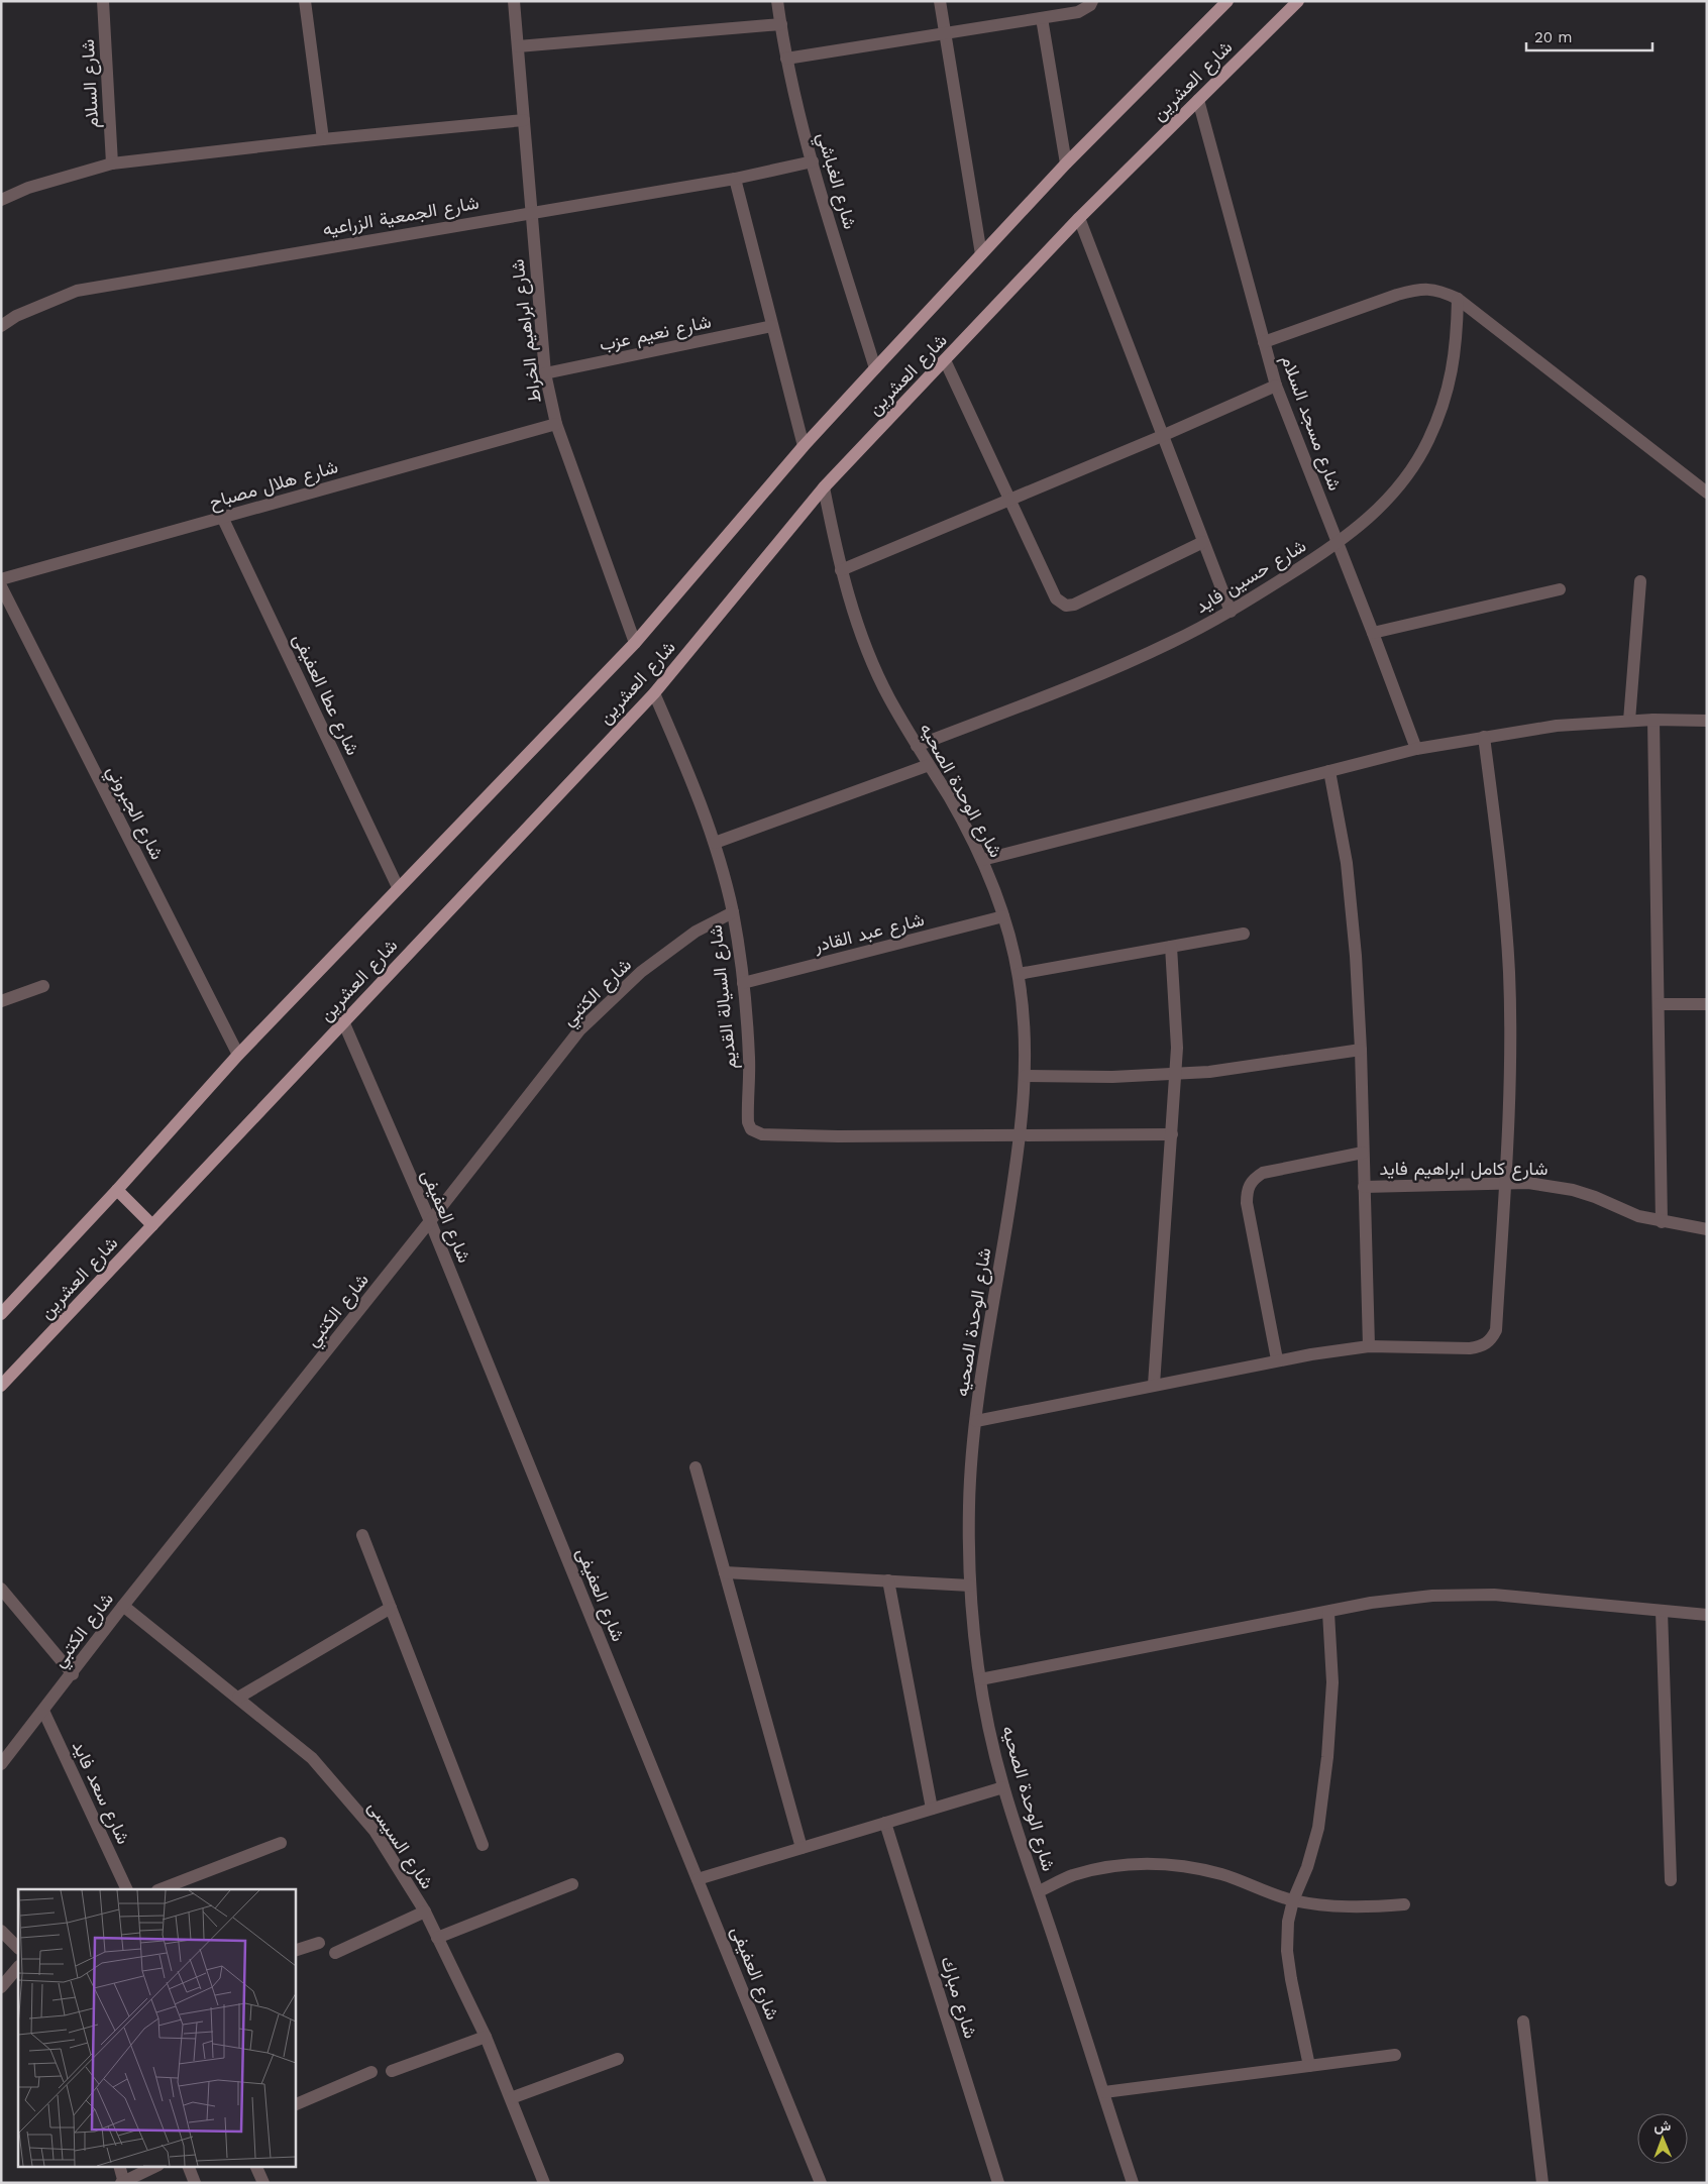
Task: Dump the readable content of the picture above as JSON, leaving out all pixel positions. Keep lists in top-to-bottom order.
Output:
{
  "streets": {
    "main road": ["شارع العشرين"],
    "street": [
      "شارع السلام",
      "شارع الغباشي",
      "شارع الجمعية الزراعيه",
      "شارع ابراهيم الخراط",
      "شارع نعيم عزب",
      "شارع مسجد السلام",
      "شارع هلال مصباح",
      "شارع حسين فايد",
      "شارع عطا العفيفى",
      "شارع الوحدة الصحيه",
      "شارع الجبروني",
      "شارع عبد القادر",
      "شارع الكتبي",
      "شارع السيالة القديم",
      "شارع كامل ابراهيم فايد",
      "شارع العفيفى",
      "شارع سعد فايد",
      "شارع السيسى",
      "شارع مبارك"
    ]
  },
  "crossings": [
    ["شارع العشرين", "شارع الغباشي"],
    ["شارع العشرين", "شارع ابراهيم الخراط"],
    ["شارع العشرين", "شارع مسجد السلام"],
    ["شارع العشرين", "شارع عطا العفيفى"],
    ["شارع العشرين", "شارع الوحدة الصحيه"],
    ["شارع العشرين", "شارع الجبروني"],
    ["شارع العشرين", "شارع السيالة القديم"],
    ["شارع العشرين", "شارع العفيفى"],
    ["شارع الغباشي", "شارع الجمعية الزراعيه"],
    ["شارع الجمعية الزراعيه", "شارع ابراهيم الخراط"],
    ["شارع ابراهيم الخراط", "شارع نعيم عزب"],
    ["شارع ابراهيم الخراط", "شارع هلال مصباح"],
    ["شارع مسجد السلام", "شارع حسين فايد"],
    ["شارع هلال مصباح", "شارع عطا العفيفى"],
    ["شارع حسين فايد", "شارع الوحدة الصحيه"],
    ["شارع الوحدة الصحيه", "شارع عبد القادر"],
    ["شارع الوحدة الصحيه", "شارع السيالة القديم"],
    ["شارع عبد القادر", "شارع السيالة القديم"],
    ["شارع الكتبي", "شارع السيالة القديم"],
    ["شارع الكتبي", "شارع العفيفى"],
    ["شارع الكتبي", "شارع سعد فايد"],
    ["شارع الكتبي", "شارع السيسى"]
  ],
  "scale_bar": "20 m",
  "north": "top"
}
